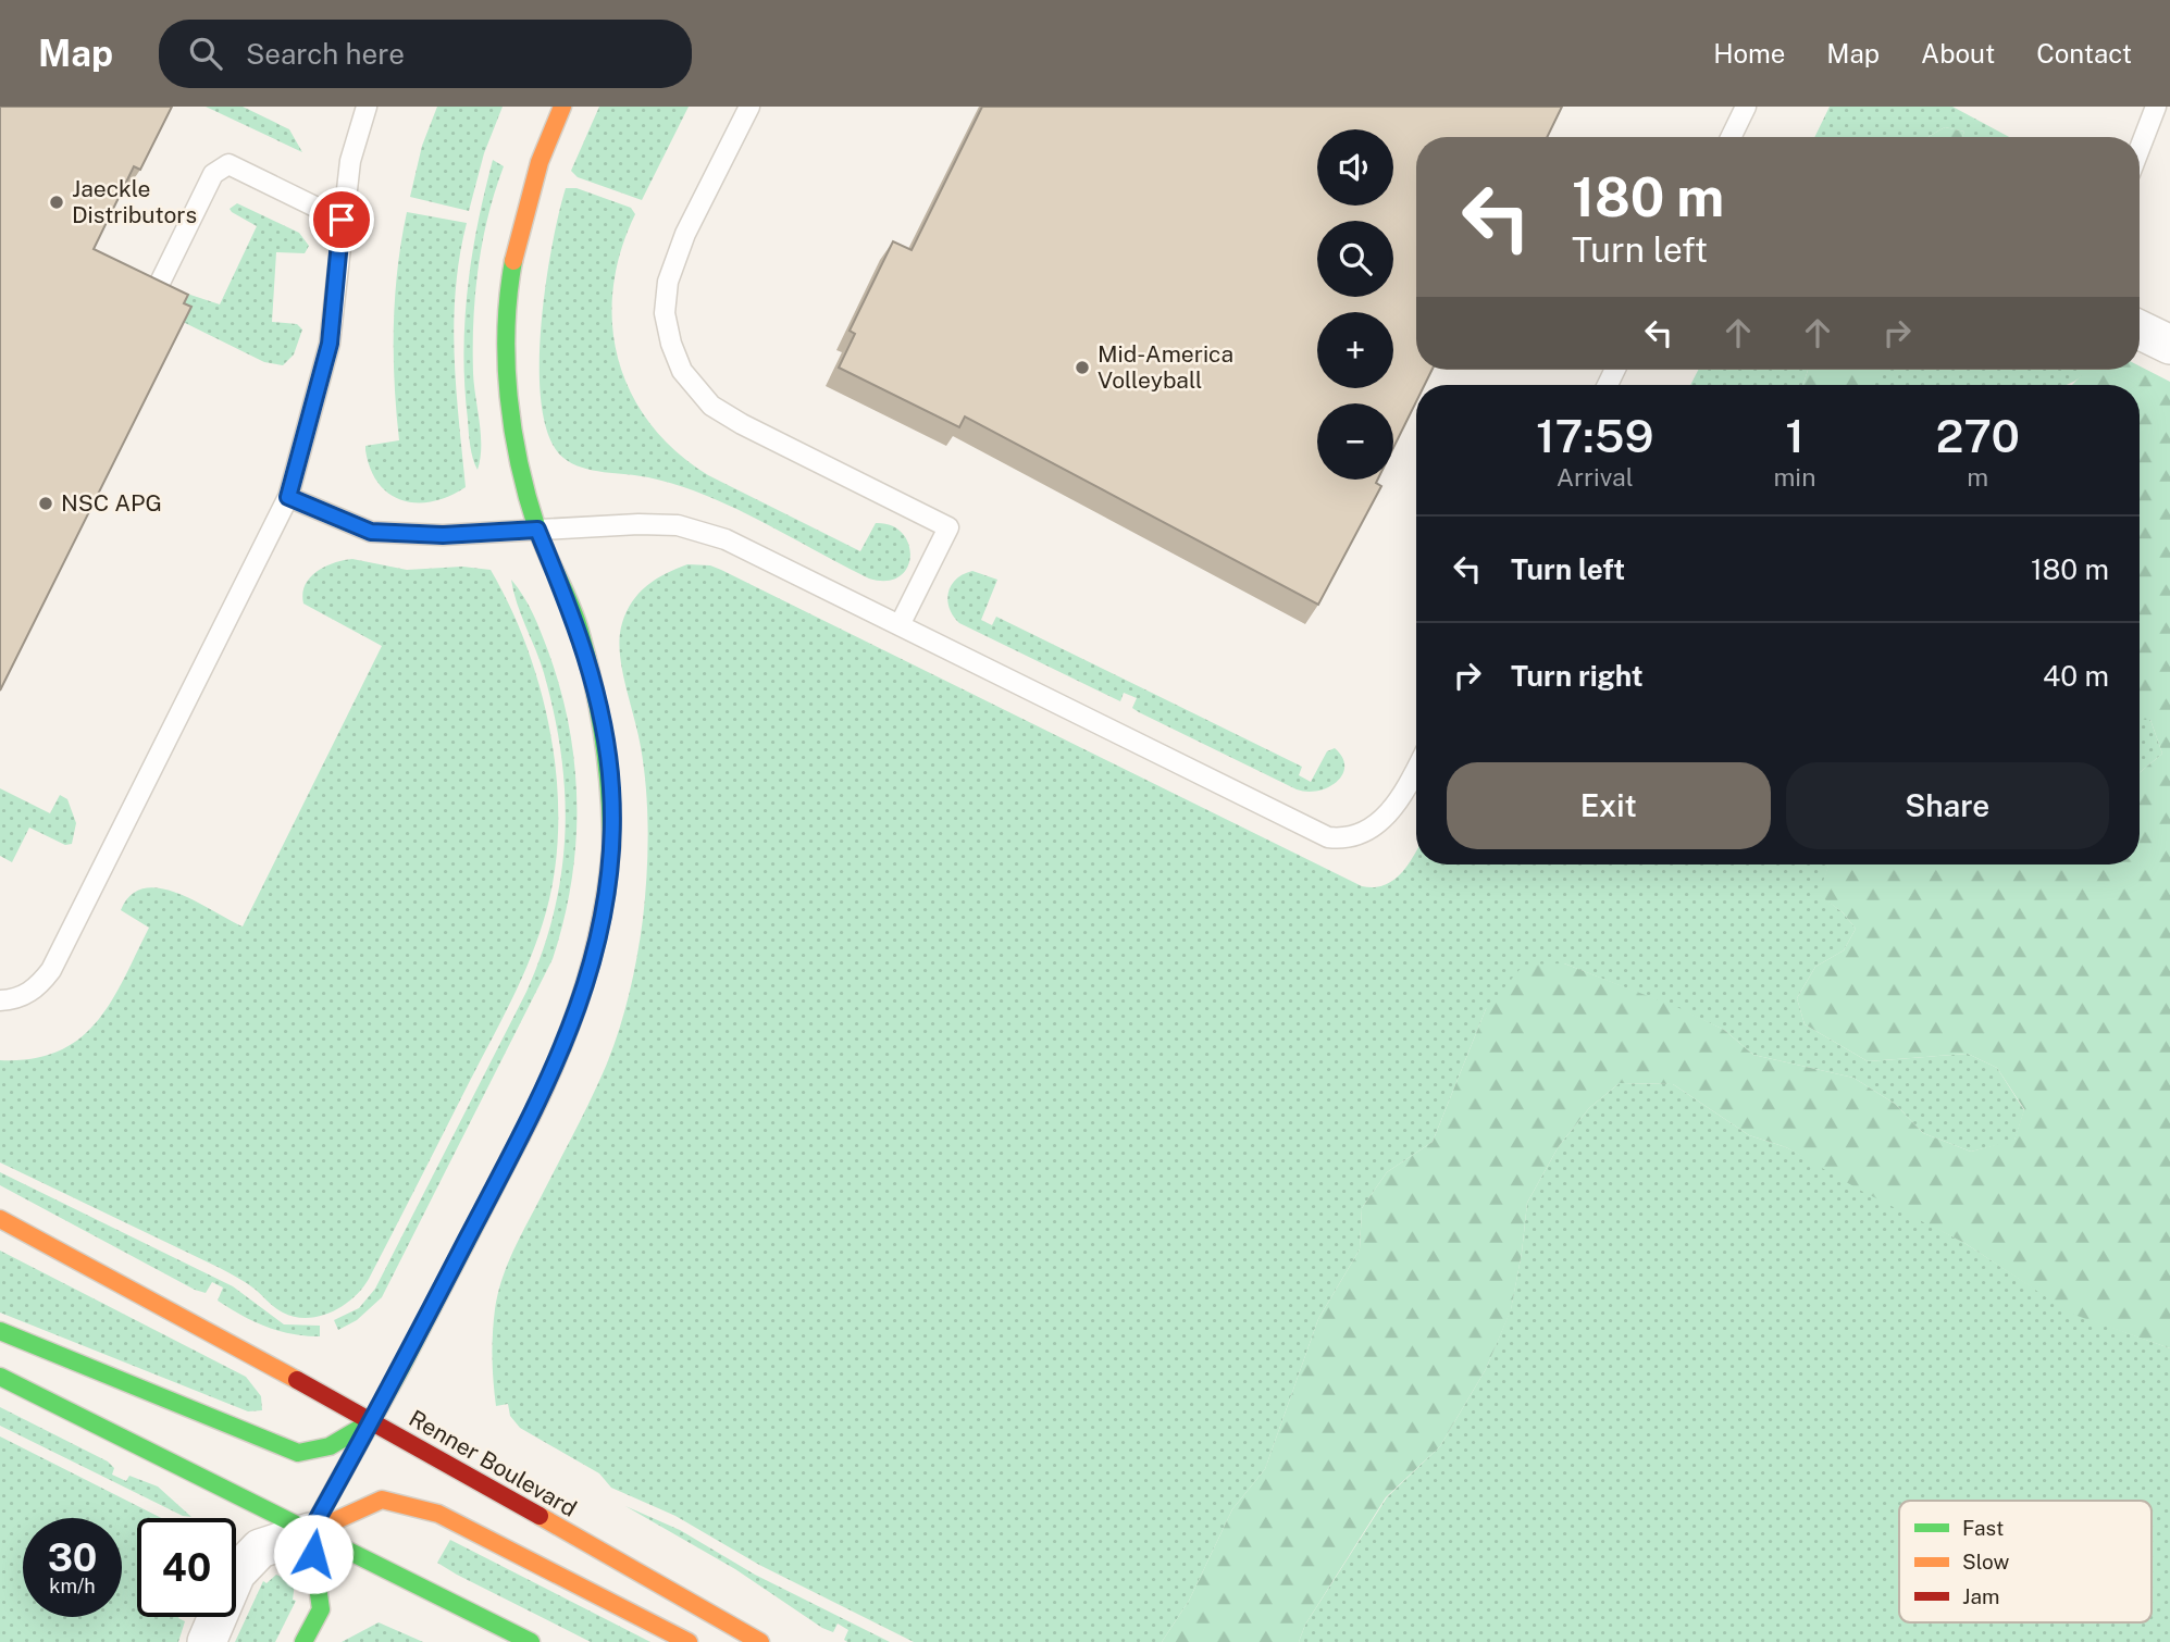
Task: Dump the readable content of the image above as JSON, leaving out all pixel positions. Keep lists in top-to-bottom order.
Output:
{
  "streets": {
    "main road": ["Renner Boulevard"]
  },
  "places": ["Jaeckle Distributors", "Mid-America Volleyball", "NSC APG"],
  "legend": ["Fast", "Slow", "Jam"],
  "page": {
    "header": "Map",
    "search": "Search here",
    "nav": [
      "Home",
      "Map",
      "About",
      "Contact"
    ],
    "map_buttons": ["+", "−"],
    "turn": ["180 m", "Turn left"],
    "eta": [
      "17:59",
      "Arrival",
      "1",
      "min",
      "270",
      "m"
    ],
    "list": [
      {
        "name": "Turn left",
        "value": "180 m"
      },
      {
        "name": "Turn right",
        "value": "40 m"
      }
    ],
    "buttons": ["Exit", "Share"],
    "speed": "30 km/h",
    "limit": "40"
  }
}
